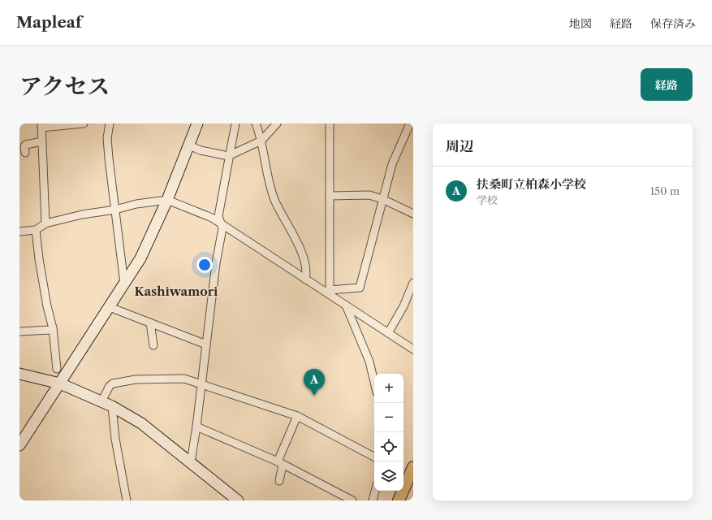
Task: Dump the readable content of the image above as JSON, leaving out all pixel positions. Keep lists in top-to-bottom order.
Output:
{
  "districts": ["Kashiwamori"],
  "page": {
    "header": "Mapleaf",
    "nav": ["地図", "経路", "保存済み"],
    "title": "アクセス",
    "buttons": "経路",
    "heading": "周辺",
    "list": [
      {
        "mark": "A",
        "name": "扶桑町立柏森小学校",
        "note": "学校",
        "value": "150 m"
      }
    ],
    "pins": "A",
    "map_buttons": ["+", "−"]
  }
}
